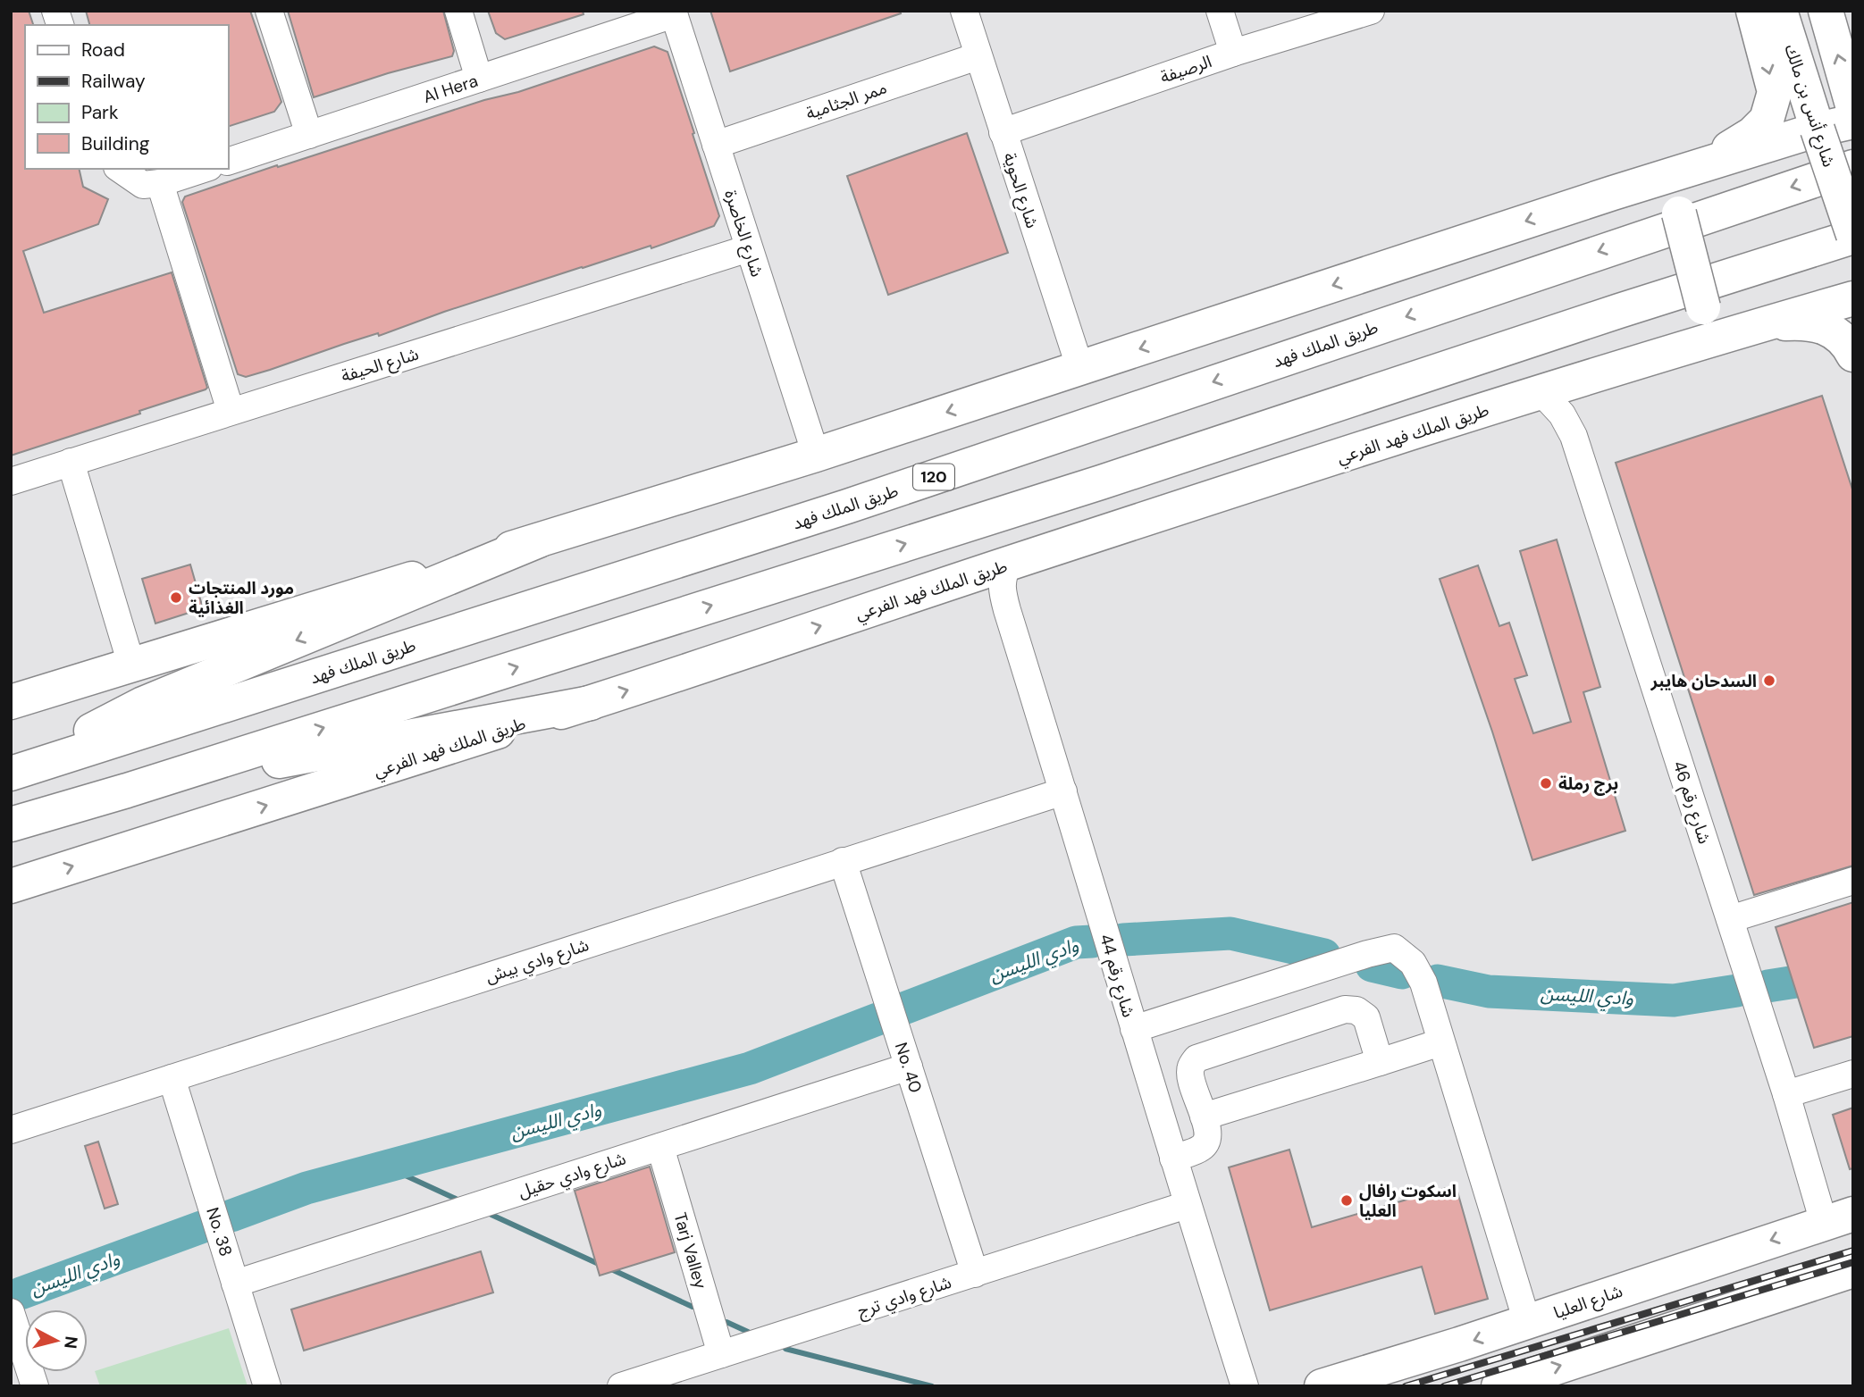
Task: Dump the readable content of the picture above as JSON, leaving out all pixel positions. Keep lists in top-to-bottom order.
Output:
{
  "streets": {
    "main road": [
      "شارع أنس بن مالك",
      "طريق الملك فهد",
      "طريق الملك فهد الفرعي",
      "120",
      "شارع العليا"
    ],
    "street": [
      "الرصيفة",
      "Al Hera",
      "ممر الجثامية",
      "شارع الحوية",
      "شارع الخاصرة",
      "شارع الحيفة",
      "شارع رقم 46",
      "شارع وادي بيش",
      "شارع رقم 44",
      "No. 40",
      "شارع وادي حقيل",
      "No. 38",
      "Tarj Valley",
      "شارع وادي ترج"
    ]
  },
  "crossings": [
    ["الرصيفة", "شارع الحوية"],
    ["Al Hera", "شارع الخاصرة"],
    ["ممر الجثامية", "شارع الحوية"],
    ["ممر الجثامية", "شارع الخاصرة"],
    ["شارع الخاصرة", "شارع الحيفة"],
    ["طريق الملك فهد الفرعي", "شارع رقم 46"],
    ["طريق الملك فهد الفرعي", "شارع رقم 44"],
    ["شارع رقم 46", "شارع العليا"],
    ["شارع وادي بيش", "شارع رقم 44"],
    ["شارع وادي بيش", "No. 40"],
    ["شارع وادي بيش", "No. 38"],
    ["شارع رقم 44", "شارع وادي ترج"],
    ["No. 40", "شارع وادي حقيل"],
    ["No. 40", "شارع وادي ترج"],
    ["شارع وادي حقيل", "No. 38"],
    ["شارع وادي حقيل", "Tarj Valley"],
    ["Tarj Valley", "شارع وادي ترج"]
  ],
  "water": ["وادي الليسن"],
  "places": [
    "مورد المنتجات الغذائية",
    "السدحان هايبر",
    "برج رملة",
    "اسكوت رافال العليا"
  ],
  "legend": [
    "Road",
    "Railway",
    "Park",
    "Building"
  ],
  "north": "right"
}
